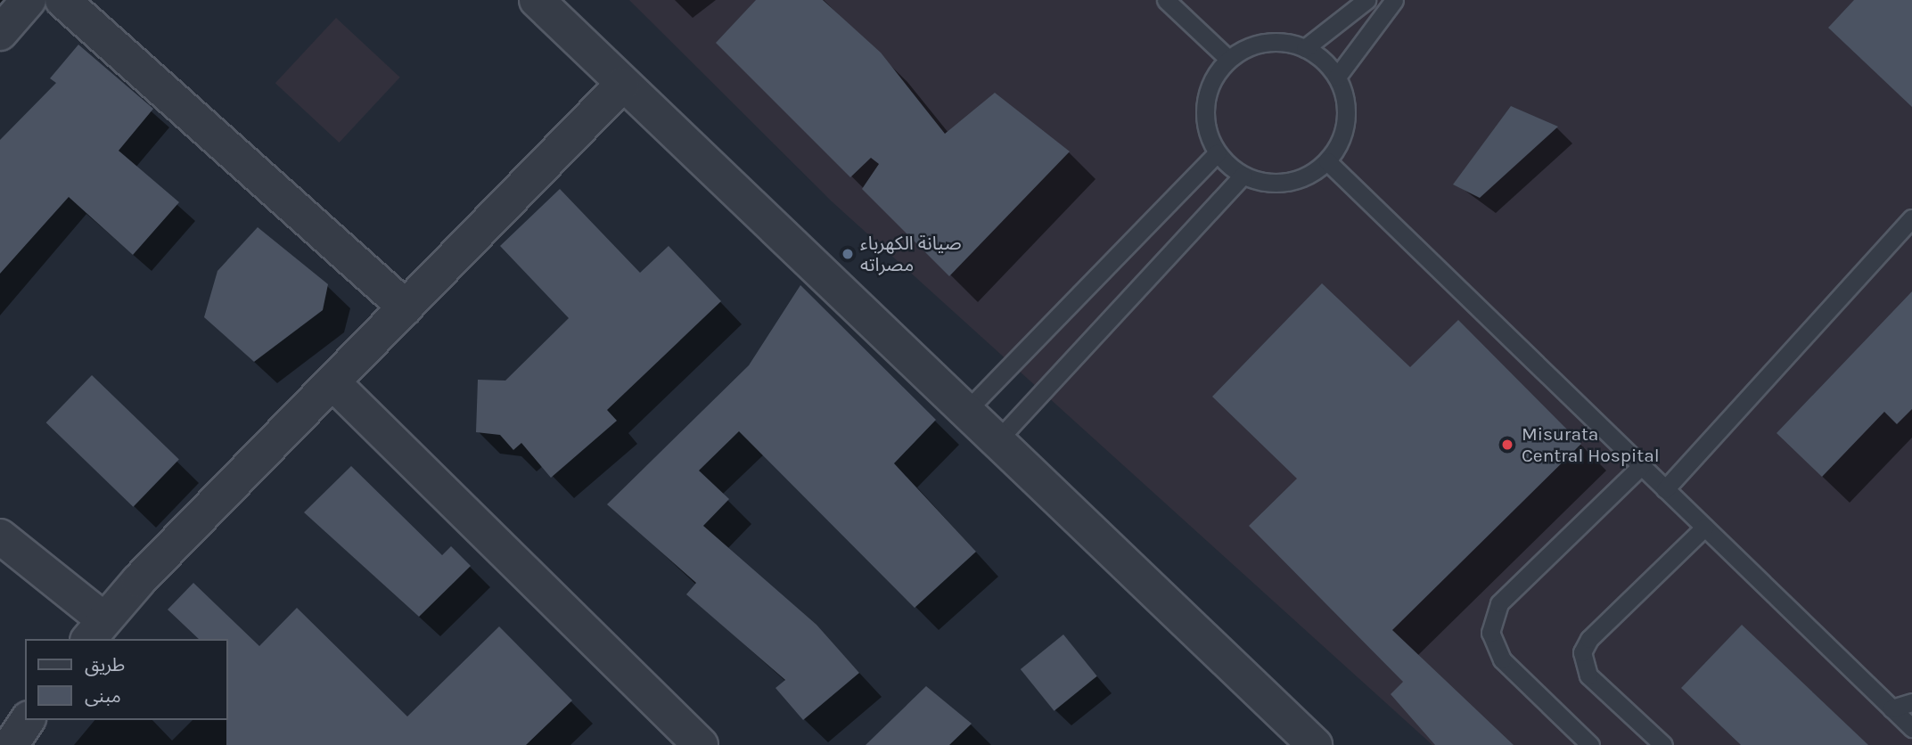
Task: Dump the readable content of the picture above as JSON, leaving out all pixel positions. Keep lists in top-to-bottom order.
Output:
{
  "places": ["صيانة الكهرباء مصراته", "Misurata Central Hospital"],
  "legend": ["طريق", "مبنى"]
}
